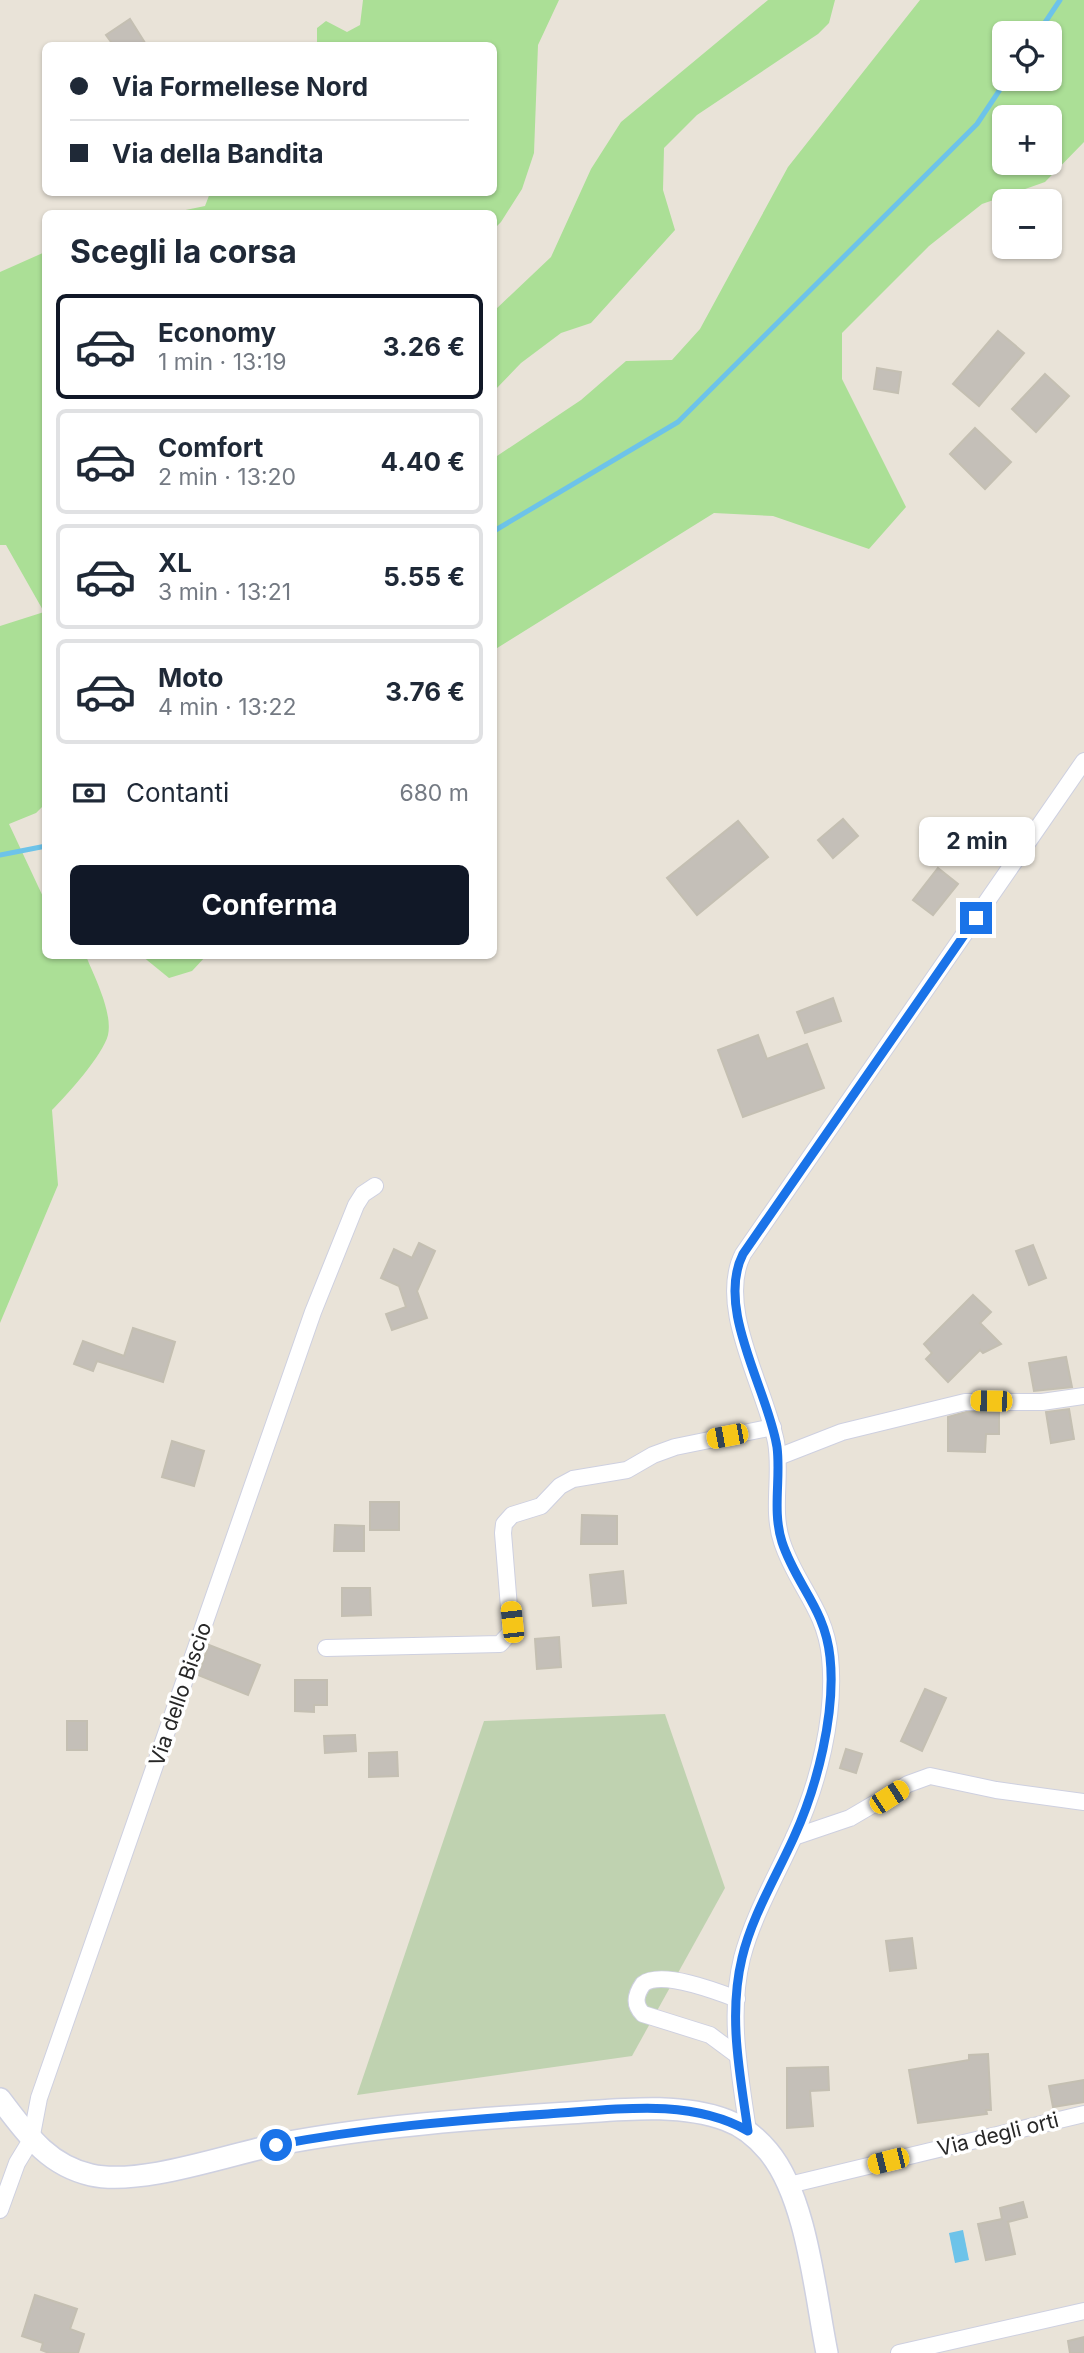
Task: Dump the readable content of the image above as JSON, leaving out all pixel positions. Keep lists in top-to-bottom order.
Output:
{
  "streets": {
    "street": ["Via dello Biscio", "Via degli orti"]
  },
  "page": {
    "map_buttons": ["+", "−"],
    "banner": ["Via Formellese Nord", "Via della Bandita"],
    "heading": "Scegli la corsa",
    "list": [
      {
        "name": "Economy",
        "note": "1 min · 13:19",
        "value": "3.26 €"
      },
      {
        "name": "Comfort",
        "note": "2 min · 13:20",
        "value": "4.40 €"
      },
      {
        "name": "XL",
        "note": "3 min · 13:21",
        "value": "5.55 €"
      },
      {
        "name": "Moto",
        "note": "4 min · 13:22",
        "value": "3.76 €"
      }
    ],
    "pay": ["Contanti", "680 m"],
    "bubble": "2 min",
    "buttons": "Conferma"
  }
}
